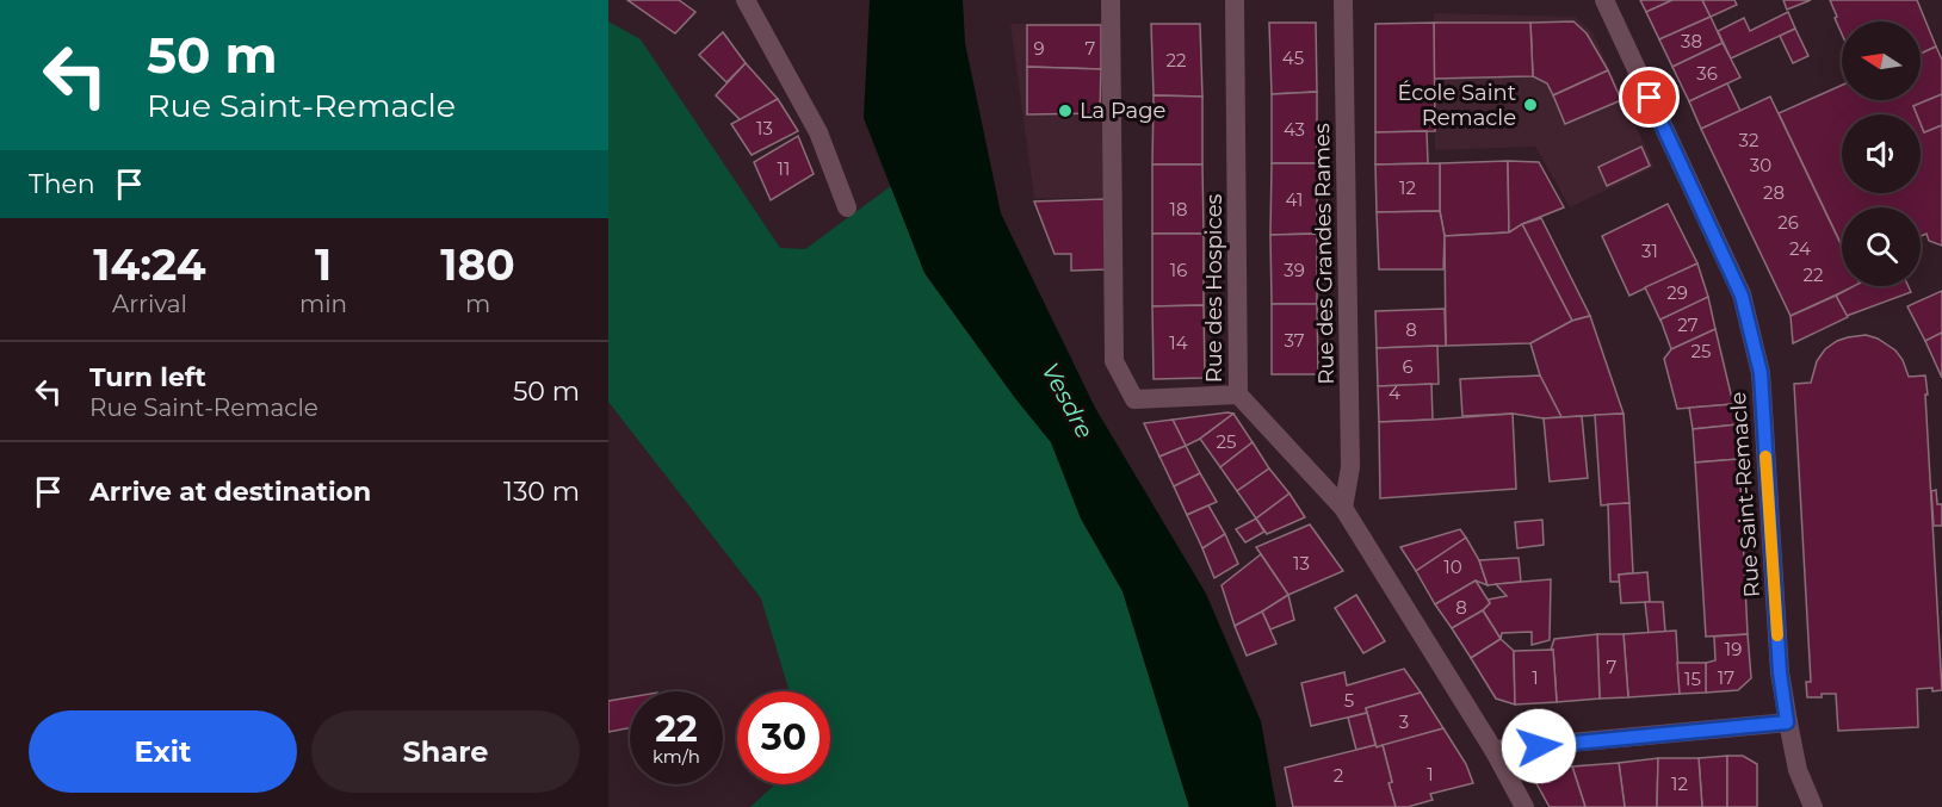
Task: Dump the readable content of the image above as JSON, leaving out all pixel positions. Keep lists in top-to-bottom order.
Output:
{
  "streets": {
    "street": ["Rue des Grandes Rames", "Rue des Hospices", "Rue Saint-Remacle"]
  },
  "crossings": [
    ["Rue des Grandes Rames", "Rue des Hospices"]
  ],
  "water": ["Vesdre"],
  "places": ["École Saint Remacle", "La Page"],
  "house_numbers": [
    "38",
    "9",
    "7",
    "45",
    "22",
    "36",
    "13",
    "43",
    "32",
    "30",
    "11",
    "12",
    "28",
    "41",
    "18",
    "26",
    "24",
    "31",
    "16",
    "39",
    "22",
    "29",
    "27",
    "8",
    "37",
    "14",
    "25",
    "6",
    "4",
    "25",
    "13",
    "10",
    "8",
    "19",
    "7",
    "1",
    "17",
    "15",
    "5",
    "3",
    "1",
    "2",
    "12"
  ],
  "north": "left",
  "page": {
    "turn": ["50 m", "Rue Saint-Remacle"],
    "then": "Then",
    "eta": [
      "14:24",
      "Arrival",
      "1",
      "min",
      "180",
      "m"
    ],
    "list": [
      {
        "name": "Turn left",
        "note": "Rue Saint-Remacle",
        "value": "50 m"
      },
      {
        "name": "Arrive at destination",
        "value": "130 m"
      }
    ],
    "speed": "22 km/h",
    "limit": "30",
    "buttons": ["Exit", "Share"]
  }
}
